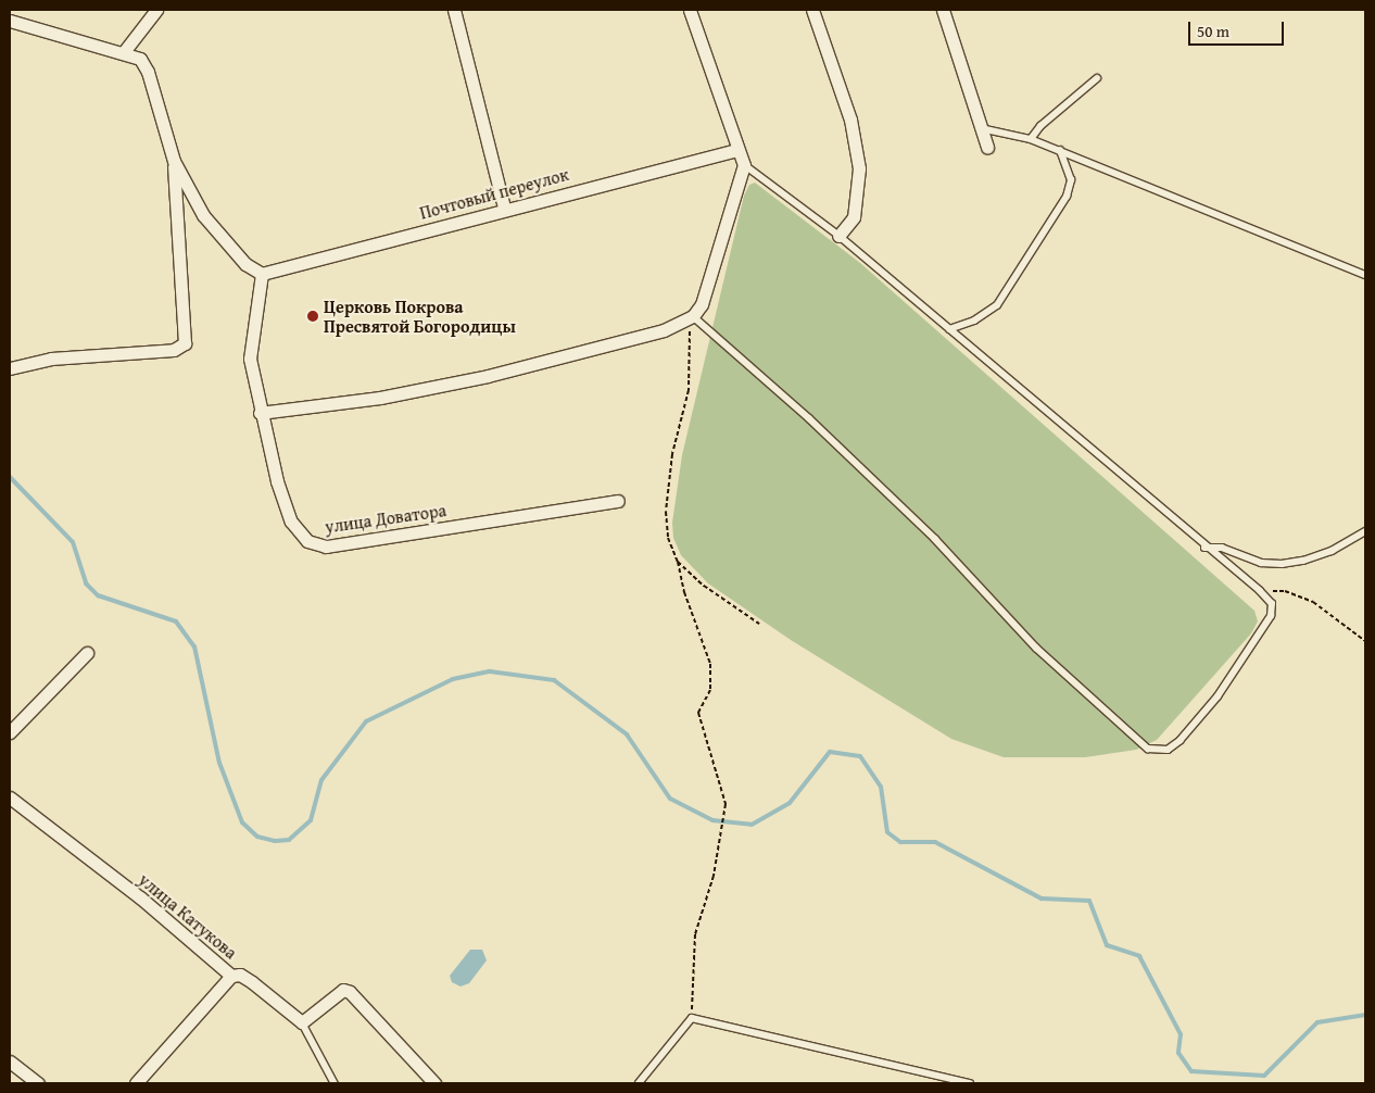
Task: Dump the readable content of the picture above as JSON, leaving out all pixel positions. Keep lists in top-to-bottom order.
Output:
{
  "streets": {
    "street": ["Почтовый переулок", "улица Доватора", "улица Катукова"]
  },
  "crossings": [
    ["Почтовый переулок", "улица Доватора"]
  ],
  "places": ["Церковь Покрова Пресвятой Богородицы"],
  "scale_bar": "50 m"
}
